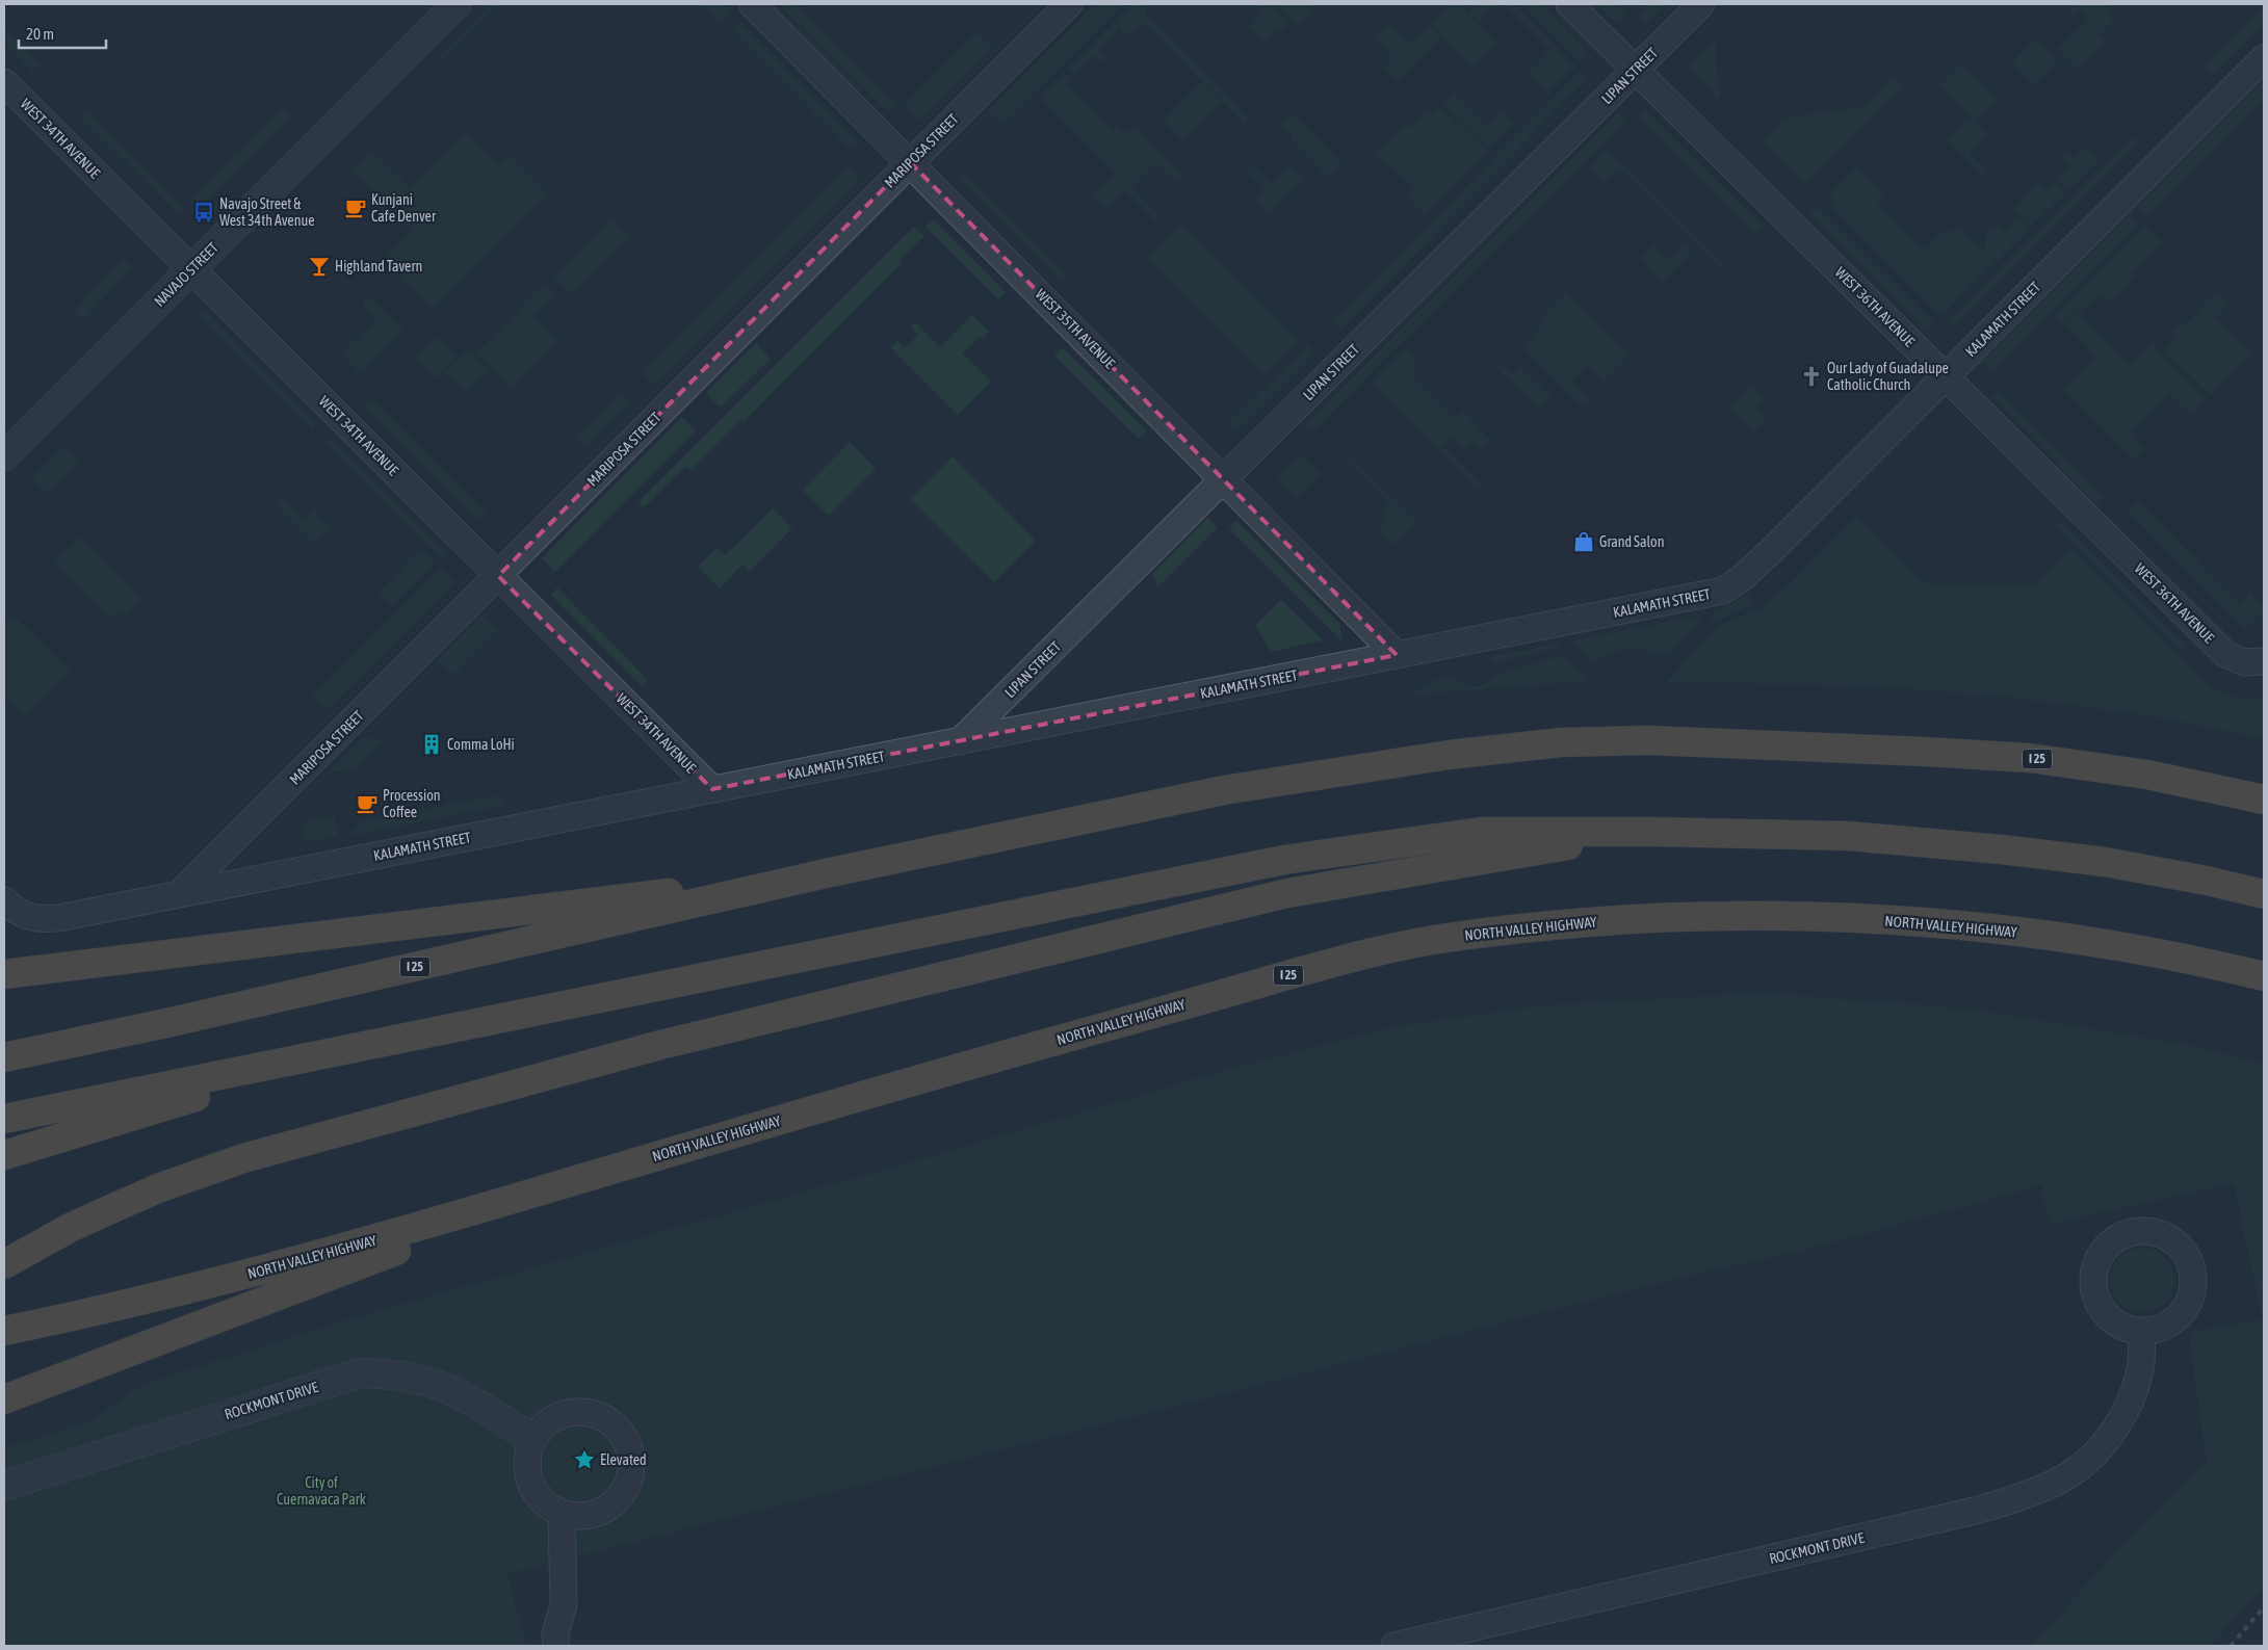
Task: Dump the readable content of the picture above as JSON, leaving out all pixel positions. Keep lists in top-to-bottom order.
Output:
{
  "streets": {
    "highway": ["I 25", "NORTH VALLEY HIGHWAY"],
    "street": [
      "LIPAN STREET",
      "WEST 34TH AVENUE",
      "MARIPOSA STREET",
      "NAVAJO STREET",
      "WEST 36TH AVENUE",
      "KALAMATH STREET",
      "WEST 35TH AVENUE",
      "ROCKMONT DRIVE"
    ]
  },
  "crossings": [
    ["LIPAN STREET", "WEST 36TH AVENUE"],
    ["LIPAN STREET", "KALAMATH STREET"],
    ["LIPAN STREET", "WEST 35TH AVENUE"],
    ["WEST 34TH AVENUE", "MARIPOSA STREET"],
    ["WEST 34TH AVENUE", "NAVAJO STREET"],
    ["WEST 34TH AVENUE", "KALAMATH STREET"],
    ["MARIPOSA STREET", "KALAMATH STREET"],
    ["MARIPOSA STREET", "WEST 35TH AVENUE"],
    ["WEST 36TH AVENUE", "KALAMATH STREET"],
    ["KALAMATH STREET", "WEST 35TH AVENUE"]
  ],
  "parks": ["City of Cuernavaca Park"],
  "places": {
    "cafe": ["Kunjani Cafe Denver", "Procession Coffee"],
    "bus stop": ["Navajo Street & West 34th Avenue"],
    "bar": ["Highland Tavern"],
    "church": ["Our Lady of Guadalupe Catholic Church"],
    "shop": ["Grand Salon"],
    "building": ["Comma LoHi"],
    "place": ["Elevated"]
  },
  "scale_bar": "20 m"
}
